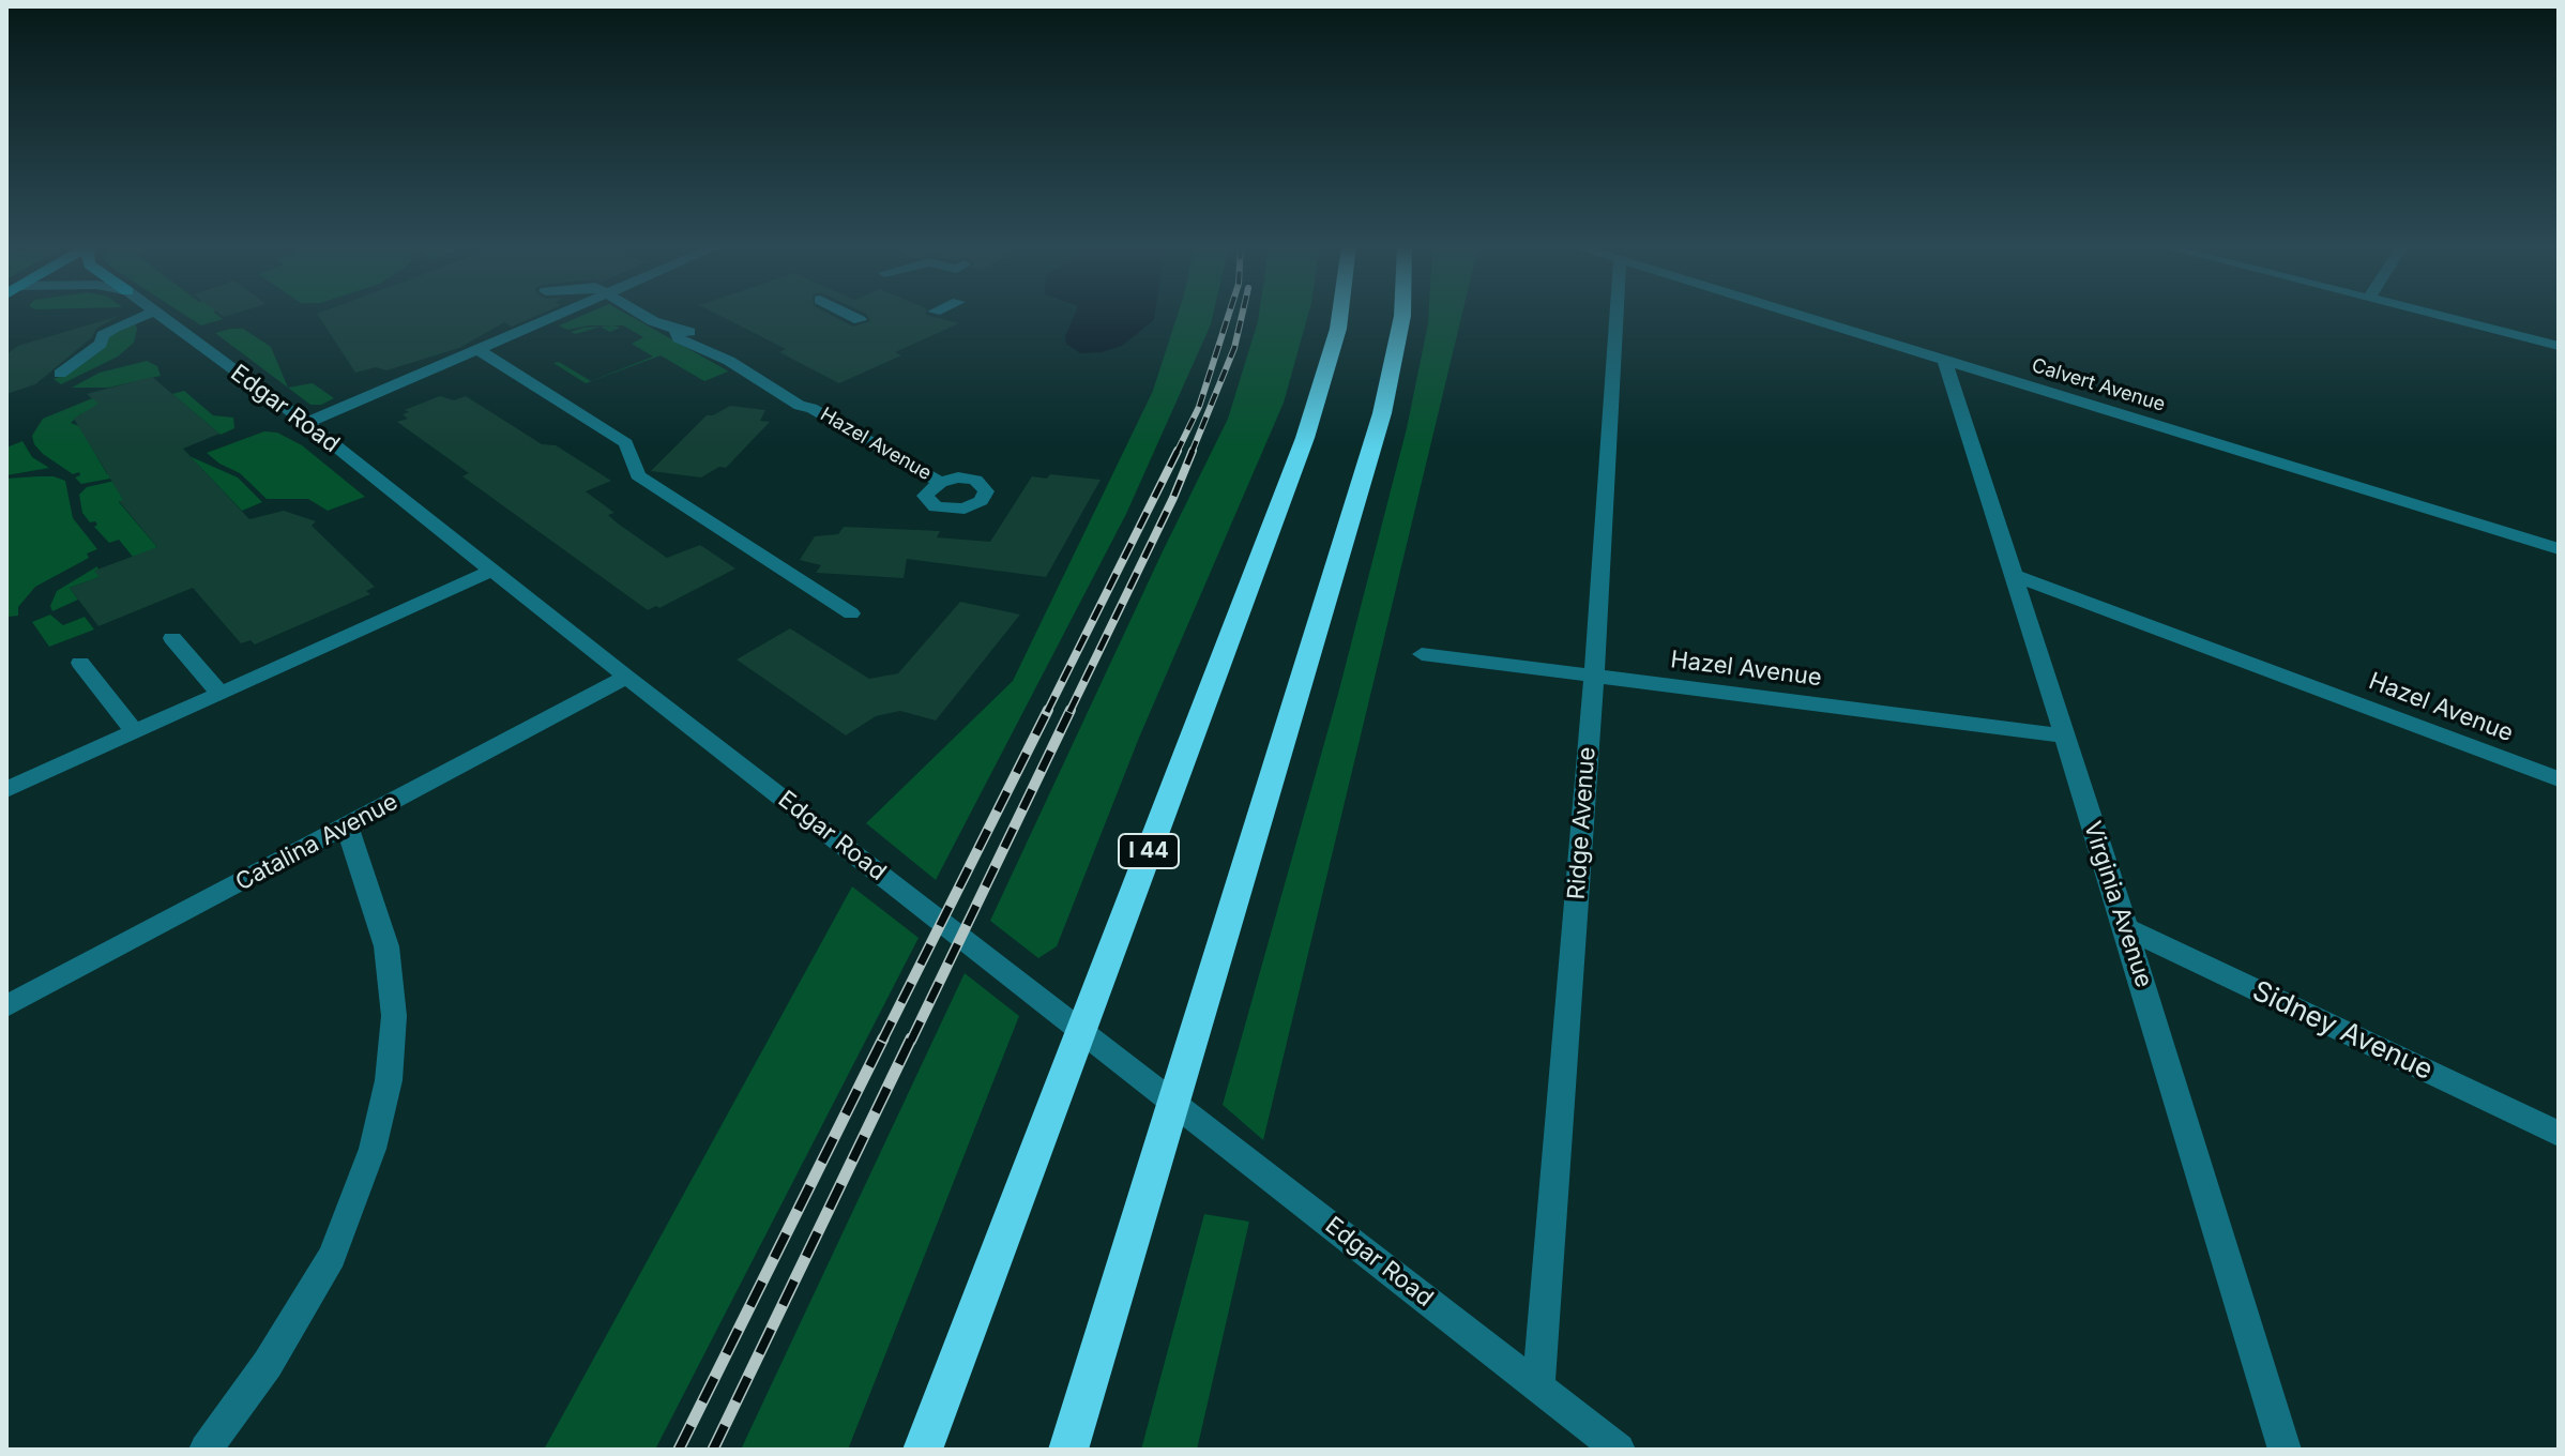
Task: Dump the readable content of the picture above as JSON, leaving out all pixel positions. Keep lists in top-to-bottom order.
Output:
{
  "streets": {
    "highway": ["I 44"],
    "street": [
      "Calvert Avenue",
      "Edgar Road",
      "Hazel Avenue",
      "Ridge Avenue",
      "Catalina Avenue",
      "Virginia Avenue",
      "Sidney Avenue"
    ]
  },
  "crossings": [
    ["Calvert Avenue", "Virginia Avenue"],
    ["Edgar Road", "Ridge Avenue"],
    ["Edgar Road", "Catalina Avenue"],
    ["Hazel Avenue", "Ridge Avenue"],
    ["Hazel Avenue", "Virginia Avenue"],
    ["Virginia Avenue", "Sidney Avenue"]
  ]
}
